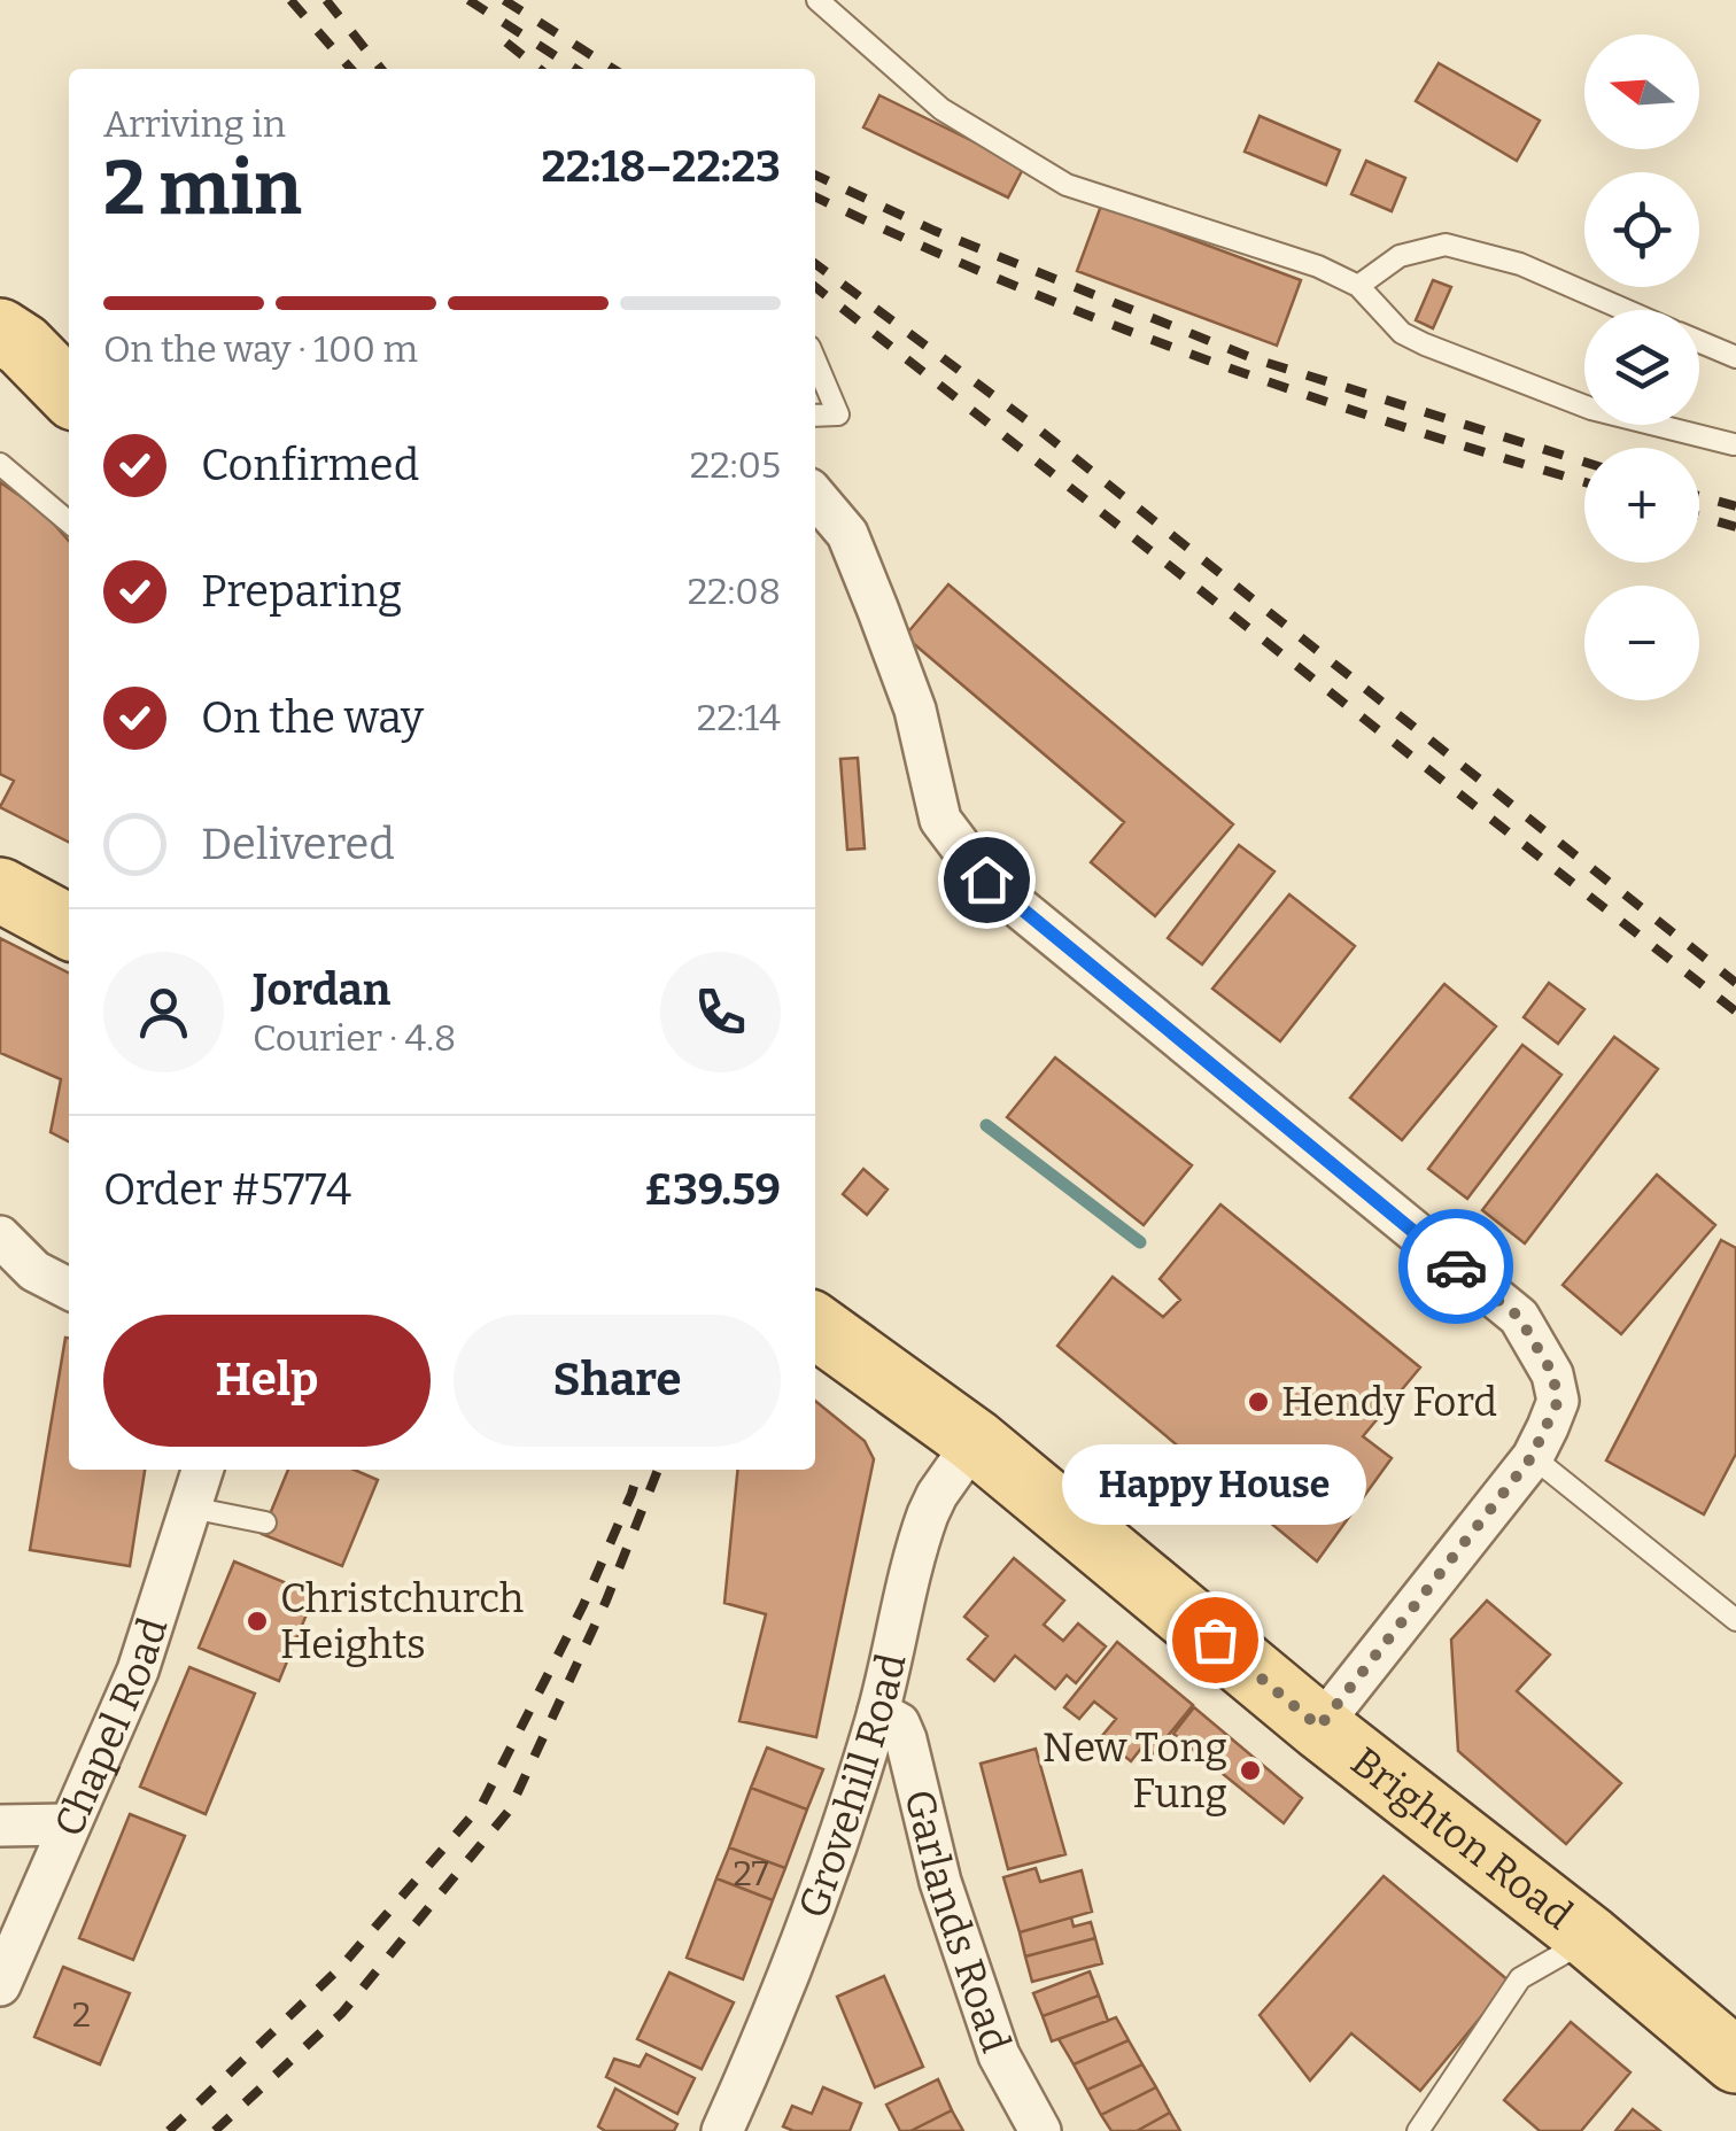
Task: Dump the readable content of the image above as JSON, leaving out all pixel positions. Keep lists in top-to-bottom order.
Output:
{
  "streets": {
    "main road": ["Brighton Road"],
    "street": ["Chapel Road", "Grovehill Road", "Garlands Road"]
  },
  "crossings": [
    ["Grovehill Road", "Brighton Road"],
    ["Grovehill Road", "Garlands Road"]
  ],
  "places": [
    "Hendy Ford",
    "Christchurch Heights",
    "Happy House",
    "New Tong Fung"
  ],
  "house_numbers": ["27", "2"],
  "north": "left",
  "page": {
    "map_buttons": ["+", "−"],
    "heading": ["2 min", "Arriving in", "22:18–22:23"],
    "panel": [
      "Jordan",
      "Courier · 4.8",
      "Order #5774",
      "£39.59"
    ],
    "bar": "On the way · 100 m",
    "list": [
      ["Confirmed", "22:05"],
      ["Preparing", "22:08"],
      ["On the way", "22:14"],
      "Delivered"
    ],
    "buttons": ["Help", "Share"],
    "bubble": "Happy House"
  }
}
